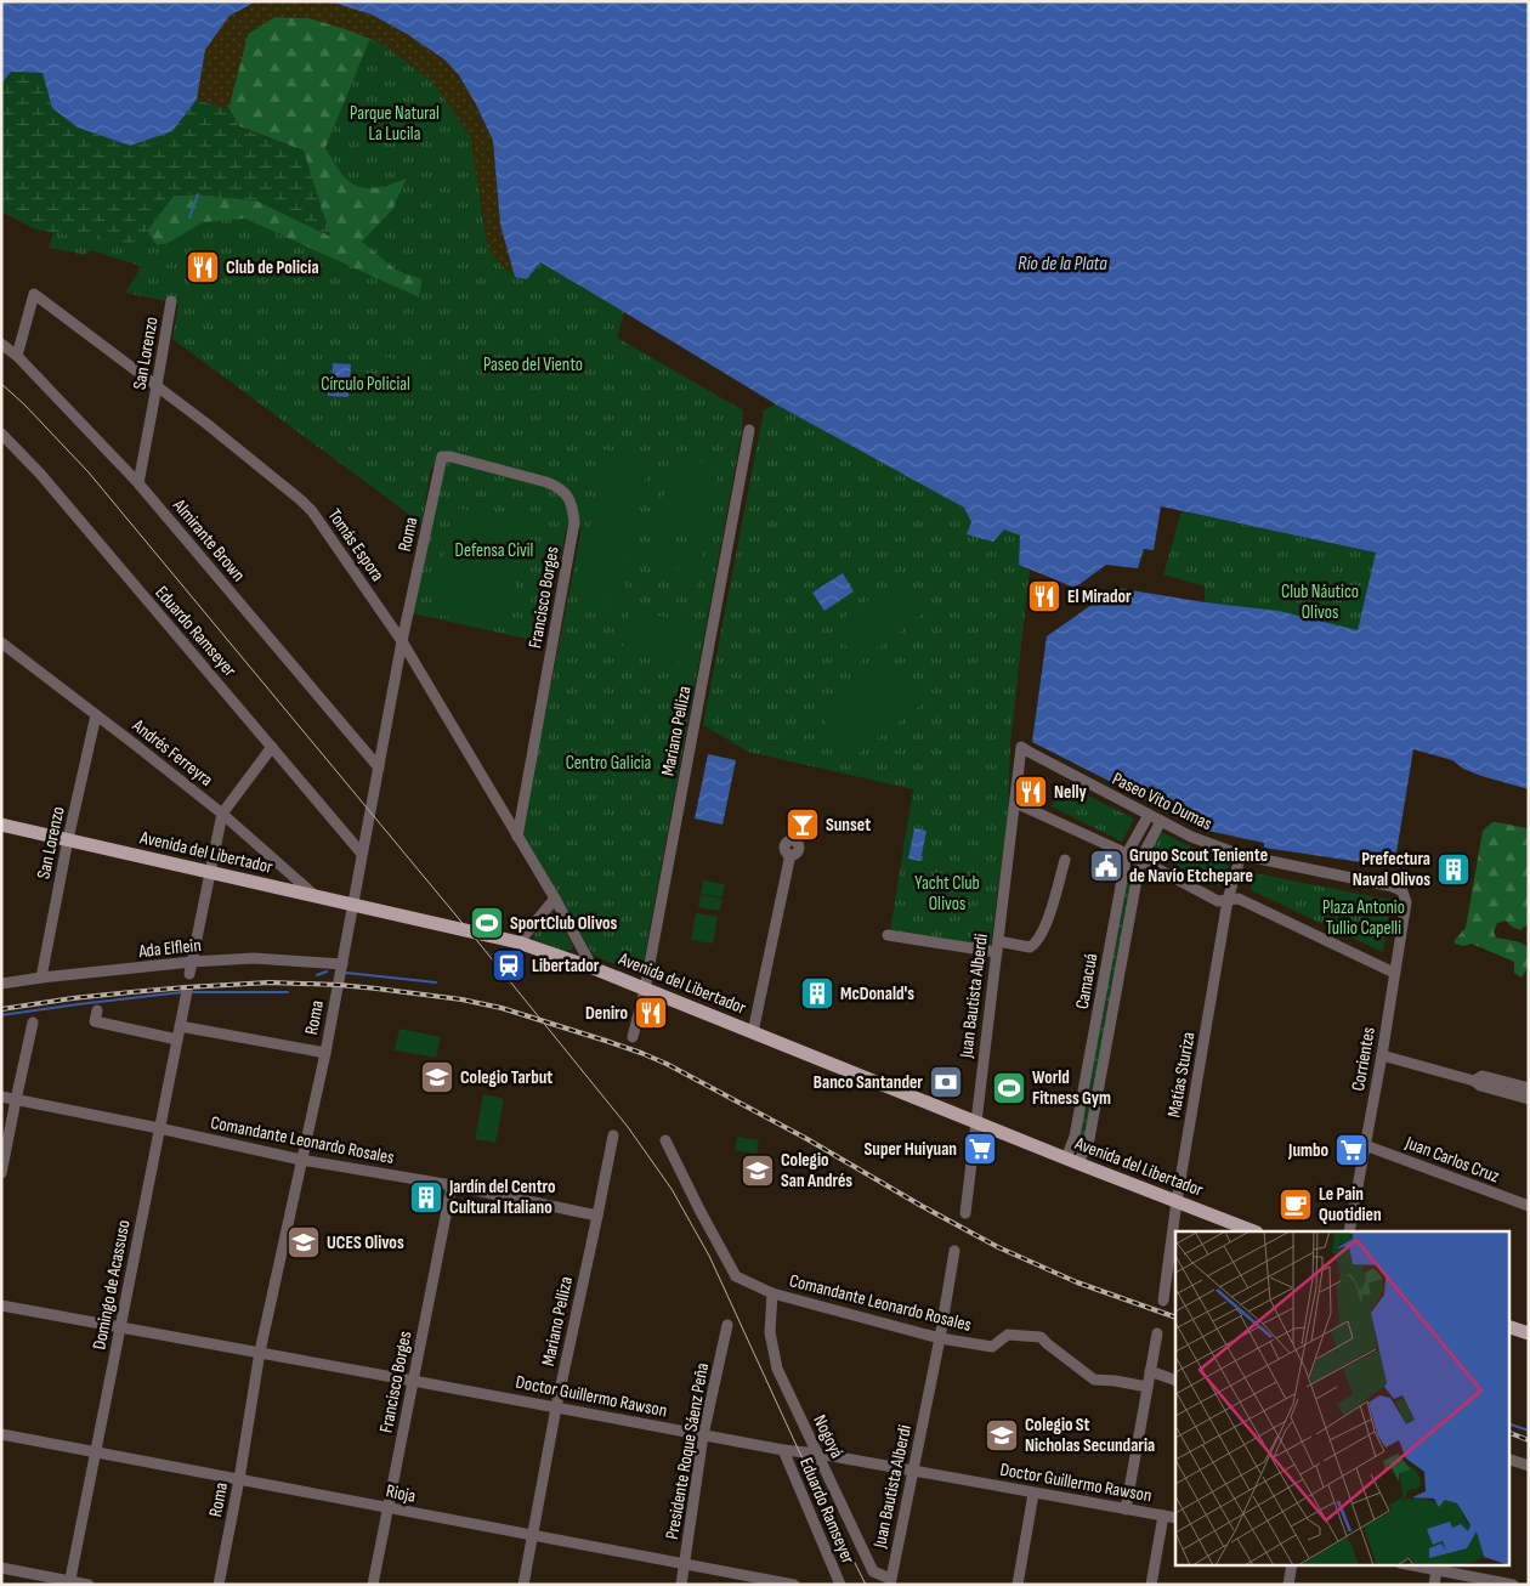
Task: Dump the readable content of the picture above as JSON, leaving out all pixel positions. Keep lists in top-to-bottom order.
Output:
{
  "streets": {
    "main road": ["Avenida del Libertador"],
    "street": [
      "San Lorenzo",
      "Roma",
      "Almirante Brown",
      "Tomás Espora",
      "Francisco Borges",
      "Eduardo Ramseyer",
      "Mariano Pelliza",
      "Andrés Ferreyra",
      "Paseo Vito Dumas",
      "Ada Elflein",
      "Camacuá",
      "Juan Bautista Alberdi",
      "Corrientes",
      "Matías Sturiza",
      "Comandante Leonardo Rosales",
      "Juan Carlos Cruz",
      "Domingo de Acassuso",
      "Doctor Guillermo Rawson",
      "Nogoyá",
      "Presidente Roque Sáenz Peña",
      "Rioja"
    ]
  },
  "crossings": [
    ["San Lorenzo", "Almirante Brown"],
    ["San Lorenzo", "Tomás Espora"],
    ["San Lorenzo", "Andrés Ferreyra"],
    ["San Lorenzo", "Avenida del Libertador"],
    ["San Lorenzo", "Ada Elflein"],
    ["Roma", "Almirante Brown"],
    ["Roma", "Tomás Espora"],
    ["Roma", "Francisco Borges"],
    ["Roma", "Eduardo Ramseyer"],
    ["Roma", "Avenida del Libertador"],
    ["Roma", "Ada Elflein"],
    ["Roma", "Comandante Leonardo Rosales"],
    ["Roma", "Doctor Guillermo Rawson"],
    ["Roma", "Rioja"],
    ["Almirante Brown", "Tomás Espora"],
    ["Tomás Espora", "Francisco Borges"],
    ["Tomás Espora", "Avenida del Libertador"],
    ["Francisco Borges", "Comandante Leonardo Rosales"],
    ["Francisco Borges", "Doctor Guillermo Rawson"],
    ["Francisco Borges", "Rioja"],
    ["Eduardo Ramseyer", "Doctor Guillermo Rawson"],
    ["Mariano Pelliza", "Avenida del Libertador"],
    ["Mariano Pelliza", "Comandante Leonardo Rosales"],
    ["Mariano Pelliza", "Doctor Guillermo Rawson"],
    ["Mariano Pelliza", "Rioja"],
    ["Andrés Ferreyra", "Avenida del Libertador"],
    ["Paseo Vito Dumas", "Camacuá"],
    ["Paseo Vito Dumas", "Juan Bautista Alberdi"],
    ["Paseo Vito Dumas", "Corrientes"],
    ["Paseo Vito Dumas", "Matías Sturiza"],
    ["Avenida del Libertador", "Camacuá"],
    ["Avenida del Libertador", "Juan Bautista Alberdi"],
    ["Avenida del Libertador", "Matías Sturiza"],
    ["Juan Bautista Alberdi", "Comandante Leonardo Rosales"],
    ["Juan Bautista Alberdi", "Doctor Guillermo Rawson"],
    ["Juan Bautista Alberdi", "Nogoyá"],
    ["Corrientes", "Juan Carlos Cruz"],
    ["Comandante Leonardo Rosales", "Domingo de Acassuso"],
    ["Comandante Leonardo Rosales", "Nogoyá"],
    ["Domingo de Acassuso", "Doctor Guillermo Rawson"],
    ["Domingo de Acassuso", "Rioja"],
    ["Doctor Guillermo Rawson", "Nogoyá"],
    ["Doctor Guillermo Rawson", "Presidente Roque Sáenz Peña"],
    ["Presidente Roque Sáenz Peña", "Rioja"]
  ],
  "water": ["Río de la Plata"],
  "parks": [
    "Parque Natural La Lucila",
    "Paseo del Viento",
    "Círculo Policial",
    "Defensa Civil",
    "Club Náutico Olivos",
    "Centro Galicia",
    "Yacht Club Olivos",
    "Plaza Antonio Tullio Capelli"
  ],
  "places": {
    "restaurant": [
      "Club de Policía",
      "El Mirador",
      "Nelly",
      "Deniro"
    ],
    "bar": ["Sunset"],
    "public building": ["Grupo Scout Teniente de Navío Etchepare"],
    "building": ["Prefectura Naval Olivos", "McDonald's", "Jardín del Centro Cultural Italiano"],
    "sports": ["SportClub Olivos", "World Fitness Gym"],
    "station": ["Libertador"],
    "school or university": [
      "Colegio Tarbut",
      "Colegio San Andrés",
      "UCES Olivos",
      "Colegio St Nicholas Secundaria"
    ],
    "bank": ["Banco Santander"],
    "supermarket": ["Super Huiyuan", "Jumbo"],
    "cafe": ["Le Pain Quotidien"]
  }
}
